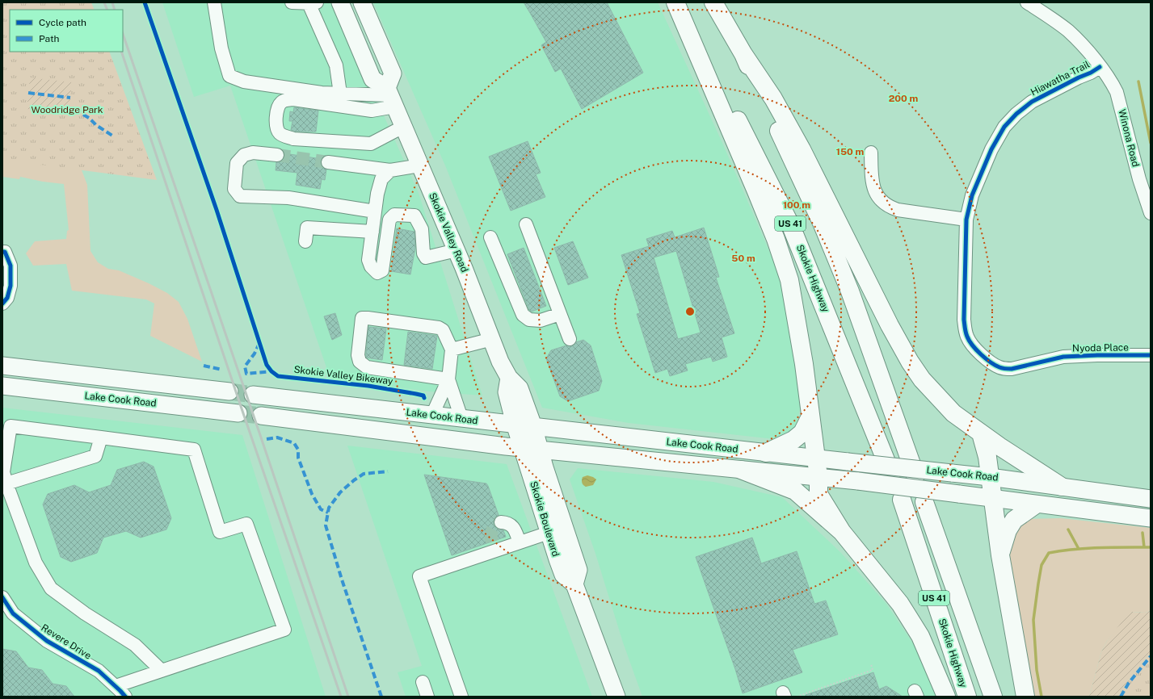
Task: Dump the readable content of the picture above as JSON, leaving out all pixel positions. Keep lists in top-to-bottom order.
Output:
{
  "streets": {
    "highway": ["US 41", "Skokie Highway"],
    "main road": ["Skokie Valley Road", "Lake Cook Road", "Skokie Boulevard"],
    "street": [
      "Hiawatha Trail",
      "Winona Road",
      "Nyoda Place",
      "Revere Drive"
    ],
    "cycle path": ["Skokie Valley Bikeway"]
  },
  "crossings": [
    ["Hiawatha Trail", "Winona Road"],
    ["Hiawatha Trail", "Nyoda Place"],
    ["Skokie Valley Road", "Lake Cook Road"],
    ["Skokie Valley Road", "Skokie Boulevard"],
    ["Lake Cook Road", "Skokie Boulevard"]
  ],
  "parks": ["Woodridge Park"],
  "legend": ["Cycle path", "Path"],
  "rings": [
    "200 m",
    "150 m",
    "100 m",
    "50 m"
  ]
}
